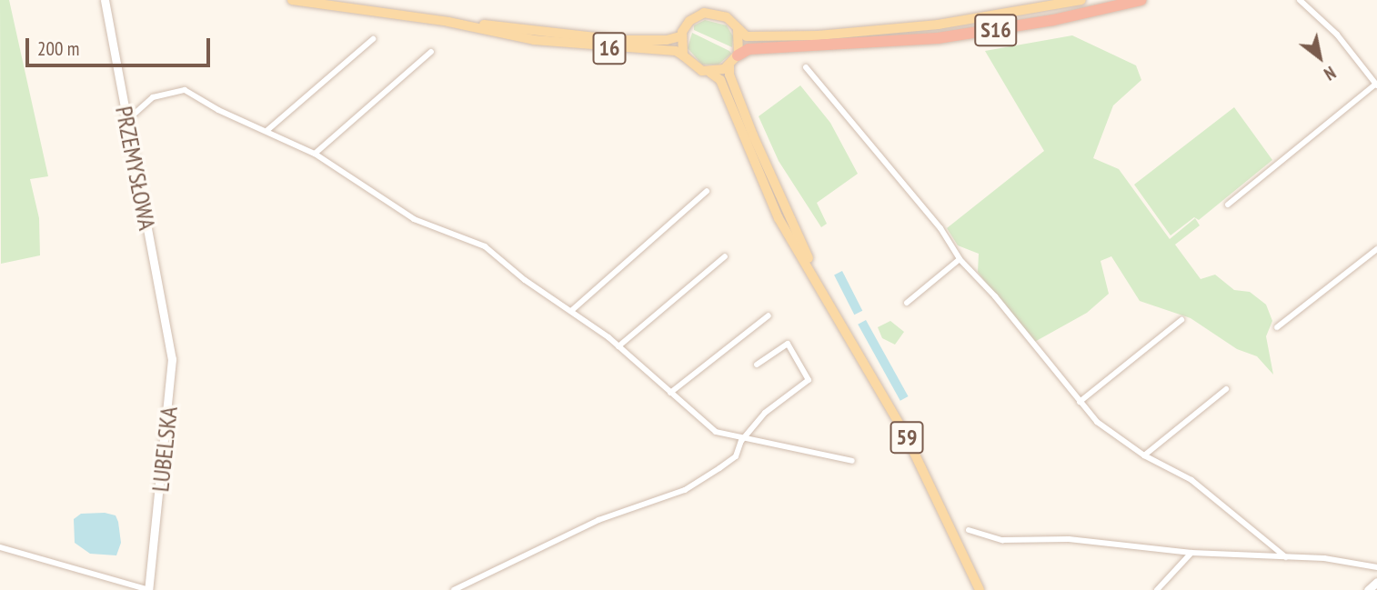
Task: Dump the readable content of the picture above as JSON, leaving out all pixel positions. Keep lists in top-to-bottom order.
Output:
{
  "streets": {
    "highway": ["S16"],
    "main road": ["16", "59"],
    "street": ["PRZEMYSŁOWA", "LUBELSKA"]
  },
  "crossings": [
    ["S16", "16"],
    ["S16", "59"],
    ["16", "59"],
    ["PRZEMYSŁOWA", "LUBELSKA"]
  ],
  "scale_bar": "200 m",
  "north": "bottom right"
}
